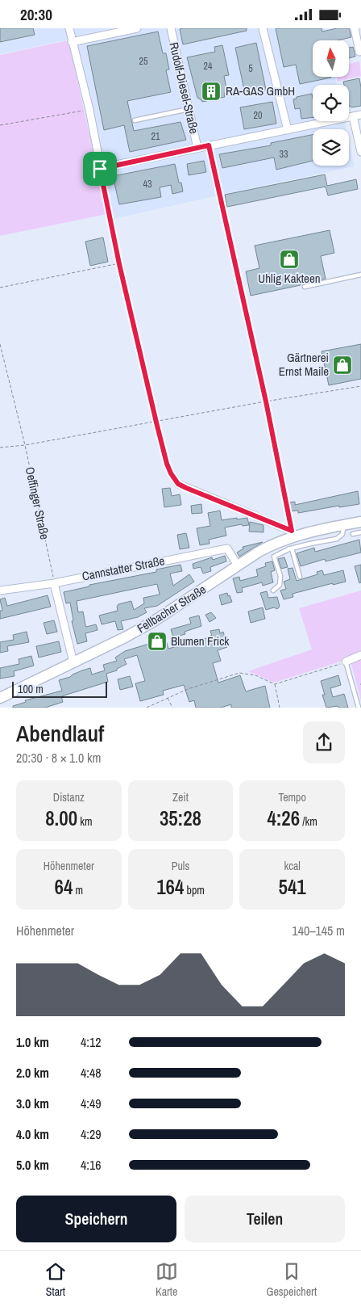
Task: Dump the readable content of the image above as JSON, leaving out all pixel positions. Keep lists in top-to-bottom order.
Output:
{
  "streets": {
    "main road": ["Fellbacher Straße"],
    "street": ["Rudolf-Diesel-Straße", "Cannstatter Straße"],
    "path": ["Oeffinger Straße"]
  },
  "crossings": [
    ["Oeffinger Straße", "Cannstatter Straße"],
    ["Cannstatter Straße", "Fellbacher Straße"]
  ],
  "places": {
    "building": ["RA-GAS GmbH"],
    "shop": ["Uhlig Kakteen", "Gärtnerei Ernst Maile", "Blumen Frick"]
  },
  "house_numbers": [
    "25",
    "24",
    "5",
    "20",
    "21",
    "33",
    "43"
  ],
  "scale_bar": "100 m",
  "north": "top",
  "page": {
    "status": "20:30",
    "scale": "100 m",
    "heading": ["Abendlauf", "20:30 · 8 × 1.0 km"],
    "stats": [
      ["Distanz", "8.00 km"],
      ["Zeit", "35:28"],
      ["Tempo", "4:26 /km"],
      ["Höhenmeter", "64 m"],
      ["Puls", "164 bpm"],
      ["kcal", "541"]
    ],
    "chart": ["Höhenmeter", "140–145 m"],
    "list": [
      {
        "name": "1.0 km",
        "note": "4:12"
      },
      {
        "name": "2.0 km",
        "note": "4:48"
      },
      {
        "name": "3.0 km",
        "note": "4:49"
      },
      {
        "name": "4.0 km",
        "note": "4:29"
      },
      {
        "name": "5.0 km",
        "note": "4:16"
      }
    ],
    "buttons": ["Speichern", "Teilen"],
    "tabs": ["Start", "Karte", "Gespeichert"]
  }
}
